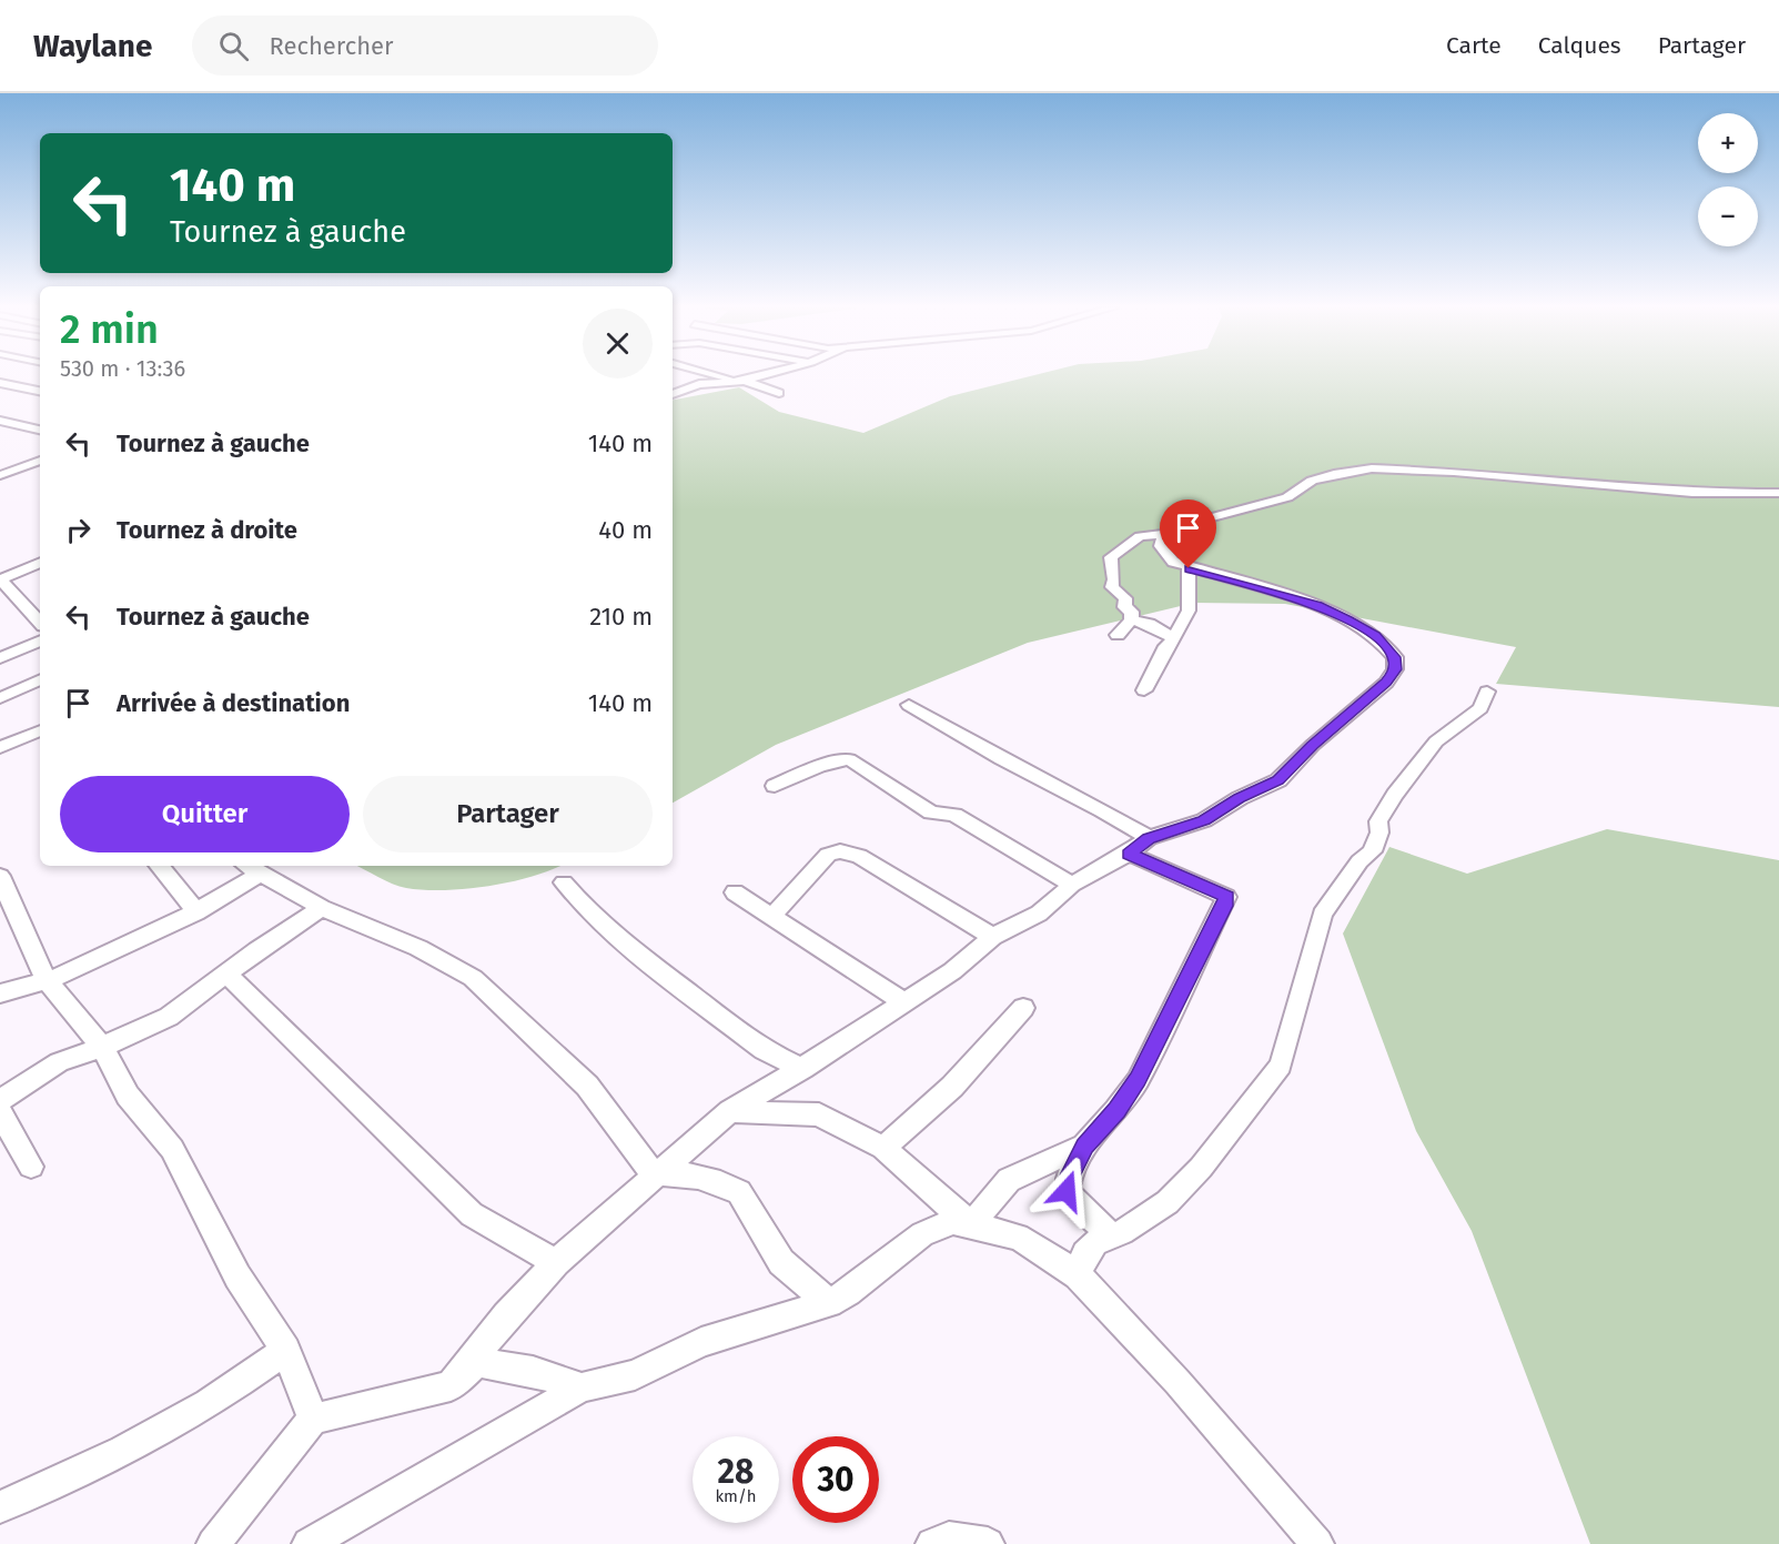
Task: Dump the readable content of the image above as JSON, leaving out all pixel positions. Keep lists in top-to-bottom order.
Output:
{
  "page": {
    "header": "Waylane",
    "search": "Rechercher",
    "nav": ["Carte", "Calques", "Partager"],
    "map_buttons": ["+", "−"],
    "turn": ["140 m", "Tournez à gauche"],
    "heading": ["2 min", "530 m · 13:36"],
    "list": [
      {
        "name": "Tournez à gauche",
        "value": "140 m"
      },
      {
        "name": "Tournez à droite",
        "value": "40 m"
      },
      {
        "name": "Tournez à gauche",
        "value": "210 m"
      },
      {
        "name": "Arrivée à destination",
        "value": "140 m"
      }
    ],
    "buttons": ["Quitter", "Partager"],
    "speed": "28 km/h",
    "limit": "30"
  }
}
